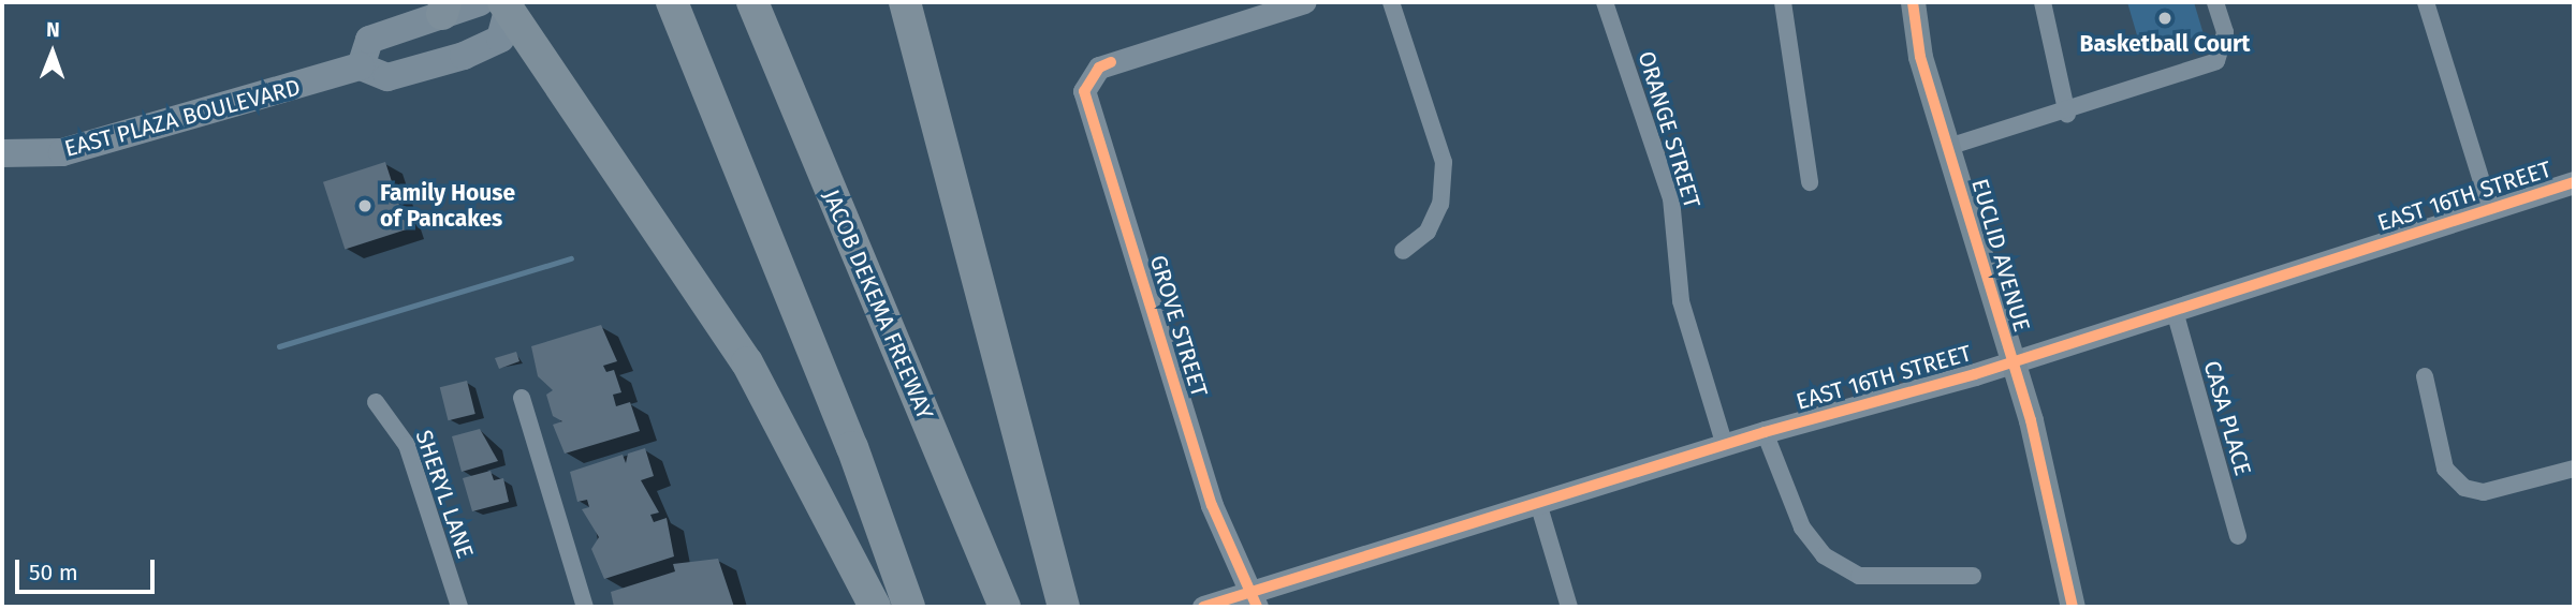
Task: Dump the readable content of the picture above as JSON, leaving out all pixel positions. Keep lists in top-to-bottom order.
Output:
{
  "streets": {
    "highway": ["JACOB DEKEMA FREEWAY"],
    "main road": ["EAST PLAZA BOULEVARD", "EUCLID AVENUE"],
    "street": [
      "ORANGE STREET",
      "EAST 16TH STREET",
      "GROVE STREET",
      "CASA PLACE",
      "SHERYL LANE"
    ]
  },
  "crossings": [
    ["ORANGE STREET", "EAST 16TH STREET"],
    ["EAST 16TH STREET", "EUCLID AVENUE"],
    ["EAST 16TH STREET", "GROVE STREET"],
    ["EAST 16TH STREET", "CASA PLACE"]
  ],
  "places": ["Basketball Court", "Family House of Pancakes"],
  "scale_bar": "50 m",
  "north": "top"
}
